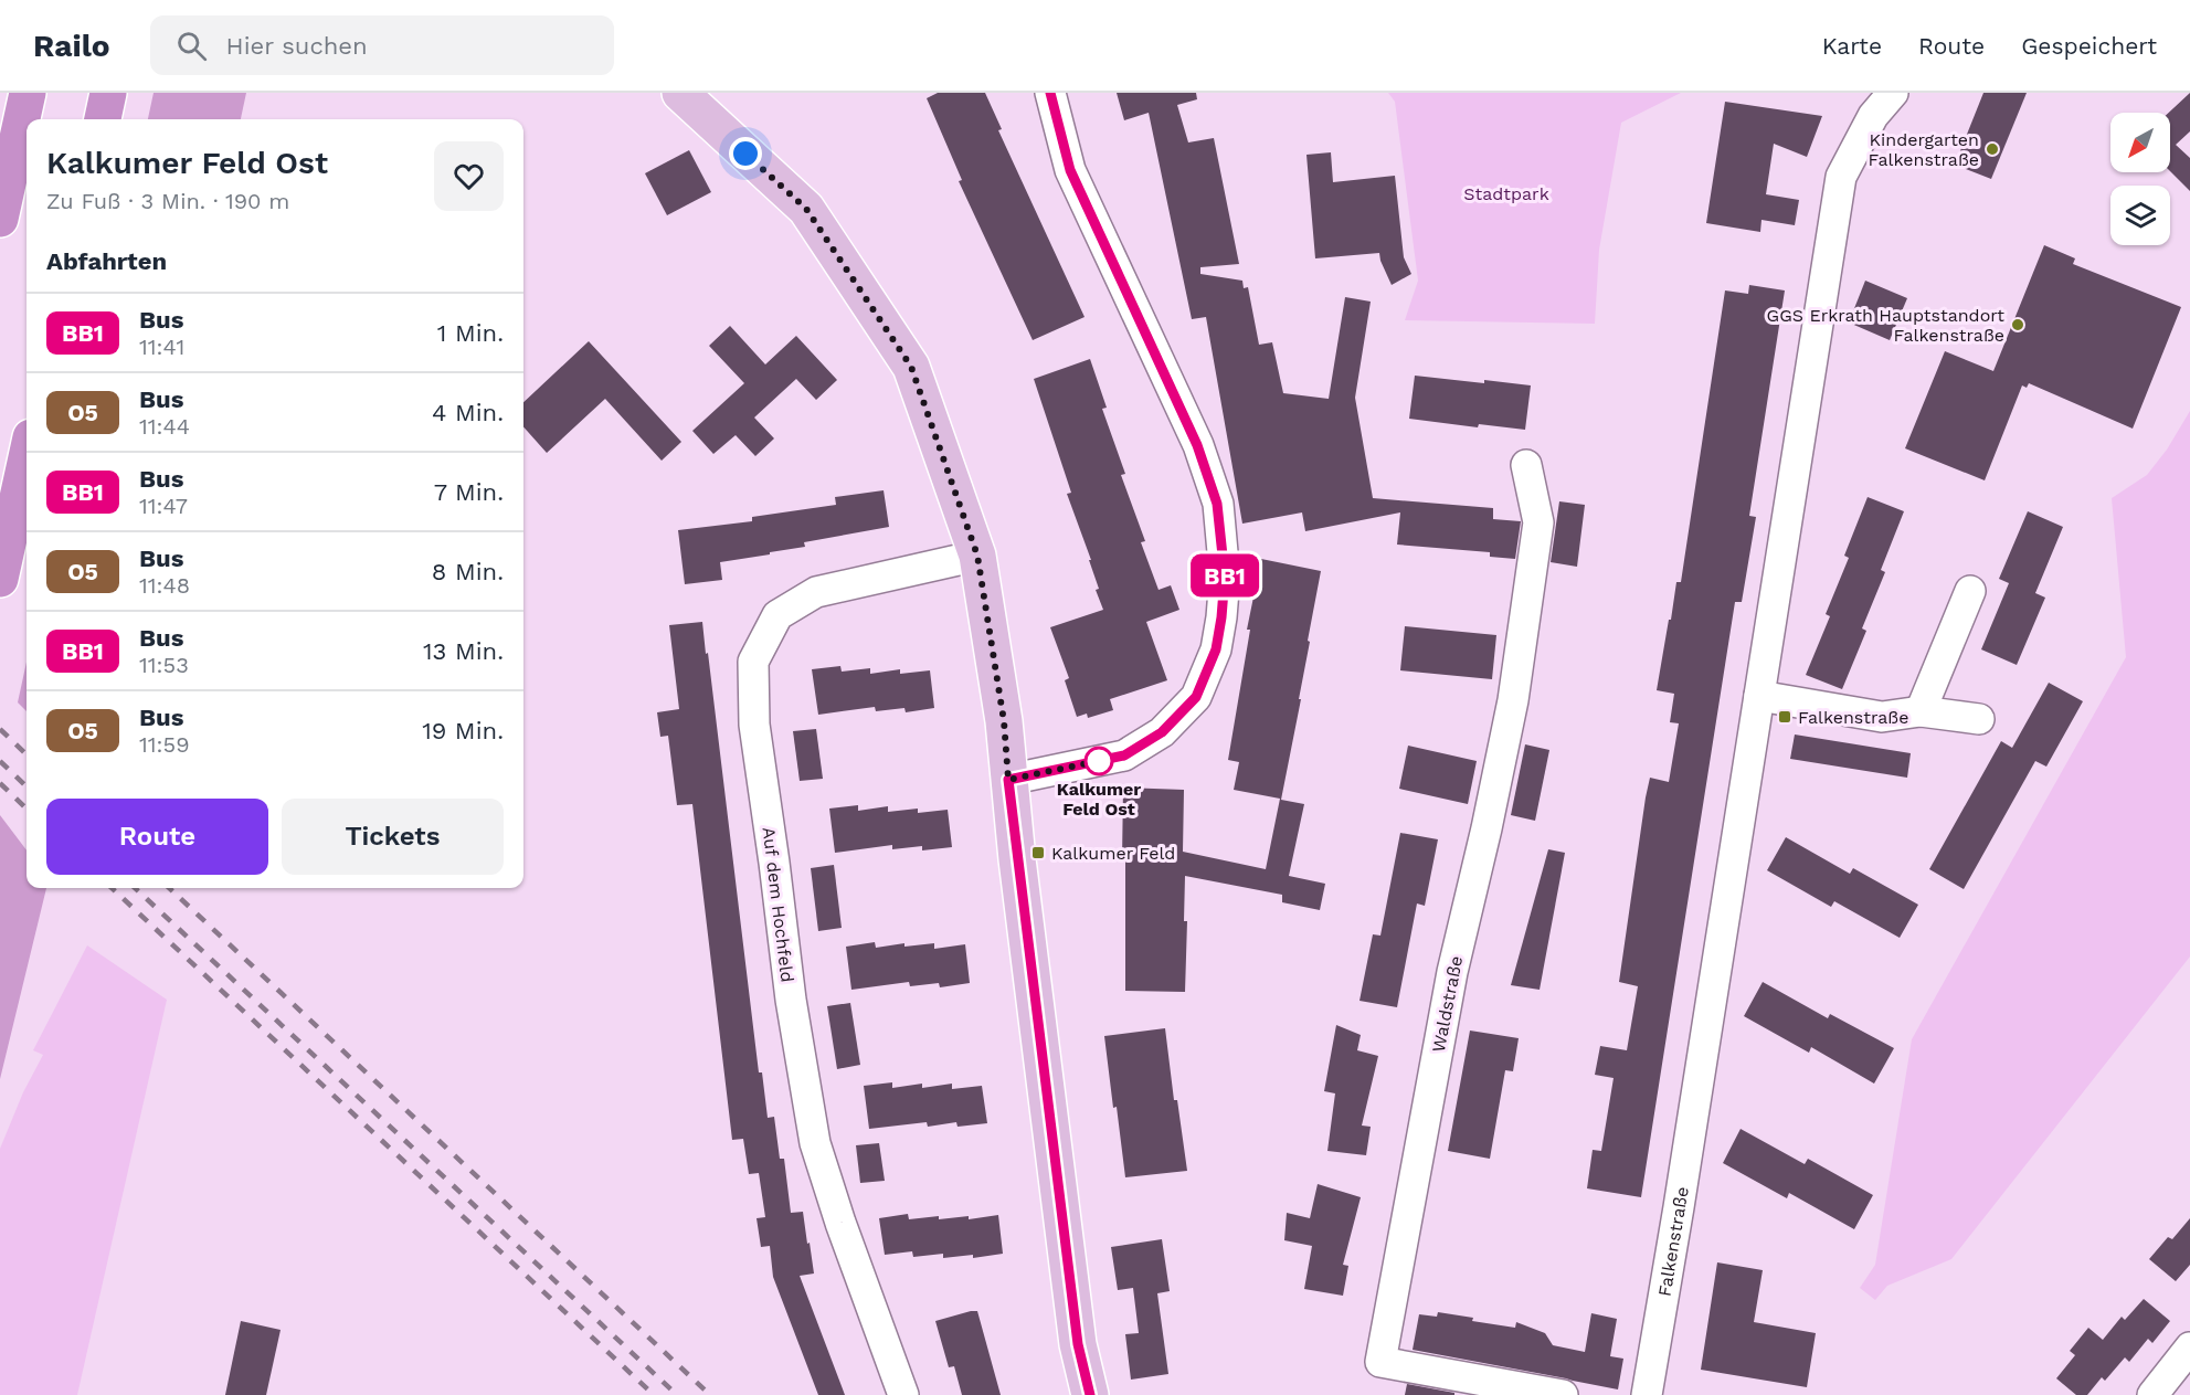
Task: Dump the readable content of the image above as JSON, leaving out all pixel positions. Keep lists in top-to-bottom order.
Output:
{
  "streets": {
    "street": ["Auf dem Hochfeld", "Waldstraße", "Falkenstraße"]
  },
  "parks": ["Stadtpark"],
  "places": {
    "other": ["Kindergarten Falkenstraße", "GGS Erkrath Hauptstandort Falkenstraße", "Kalkumer Feld Ost"],
    "transit": ["Falkenstraße", "Kalkumer Feld"]
  },
  "lines": ["bus line BB1"],
  "north": "bottom left",
  "page": {
    "header": "Railo",
    "search": "Hier suchen",
    "nav": ["Karte", "Route", "Gespeichert"],
    "on_map": "BB1",
    "heading": [
      ["Kalkumer Feld Ost", "Zu Fuß · 3 Min. · 190 m"],
      "Abfahrten"
    ],
    "list": [
      {
        "mark": "BB1",
        "name": "Bus",
        "note": "11:41",
        "value": "1 Min."
      },
      {
        "mark": "O5",
        "name": "Bus",
        "note": "11:44",
        "value": "4 Min."
      },
      {
        "mark": "BB1",
        "name": "Bus",
        "note": "11:47",
        "value": "7 Min."
      },
      {
        "mark": "O5",
        "name": "Bus",
        "note": "11:48",
        "value": "8 Min."
      },
      {
        "mark": "BB1",
        "name": "Bus",
        "note": "11:53",
        "value": "13 Min."
      },
      {
        "mark": "O5",
        "name": "Bus",
        "note": "11:59",
        "value": "19 Min."
      }
    ],
    "buttons": ["Route", "Tickets"]
  }
}
